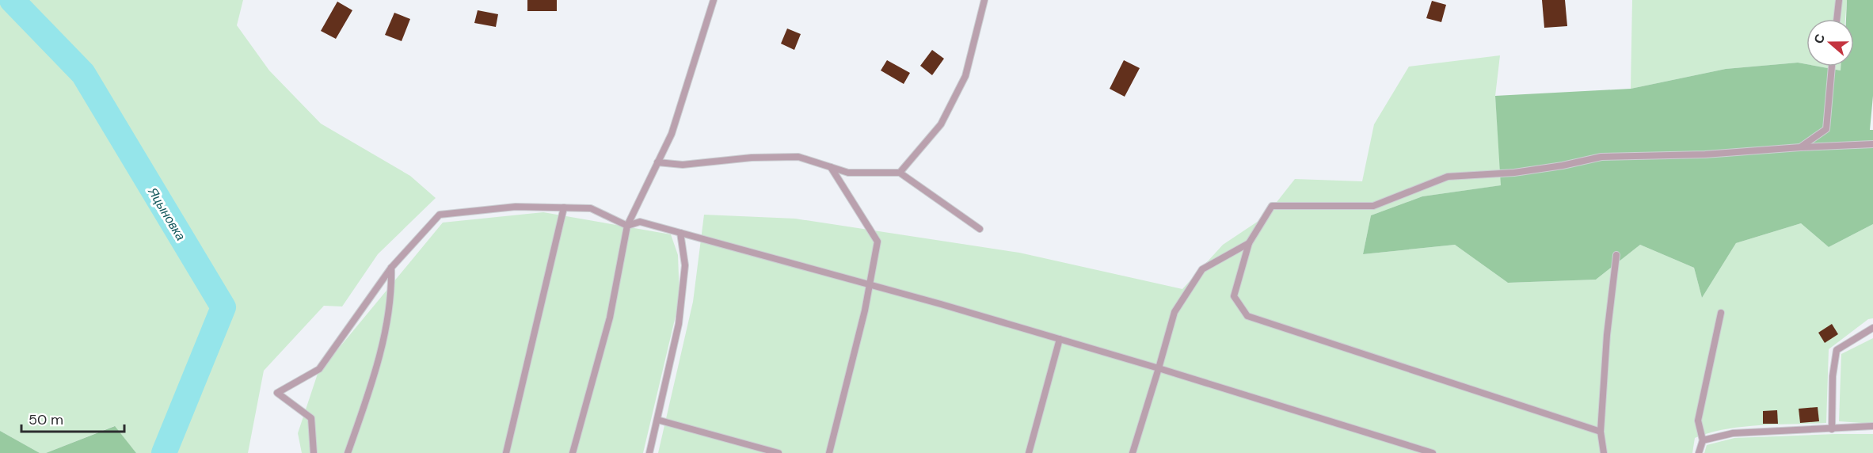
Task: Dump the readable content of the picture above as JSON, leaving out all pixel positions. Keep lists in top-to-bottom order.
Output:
{
  "water": ["Яцыновка"],
  "scale_bar": "50 m",
  "north": "left"
}
